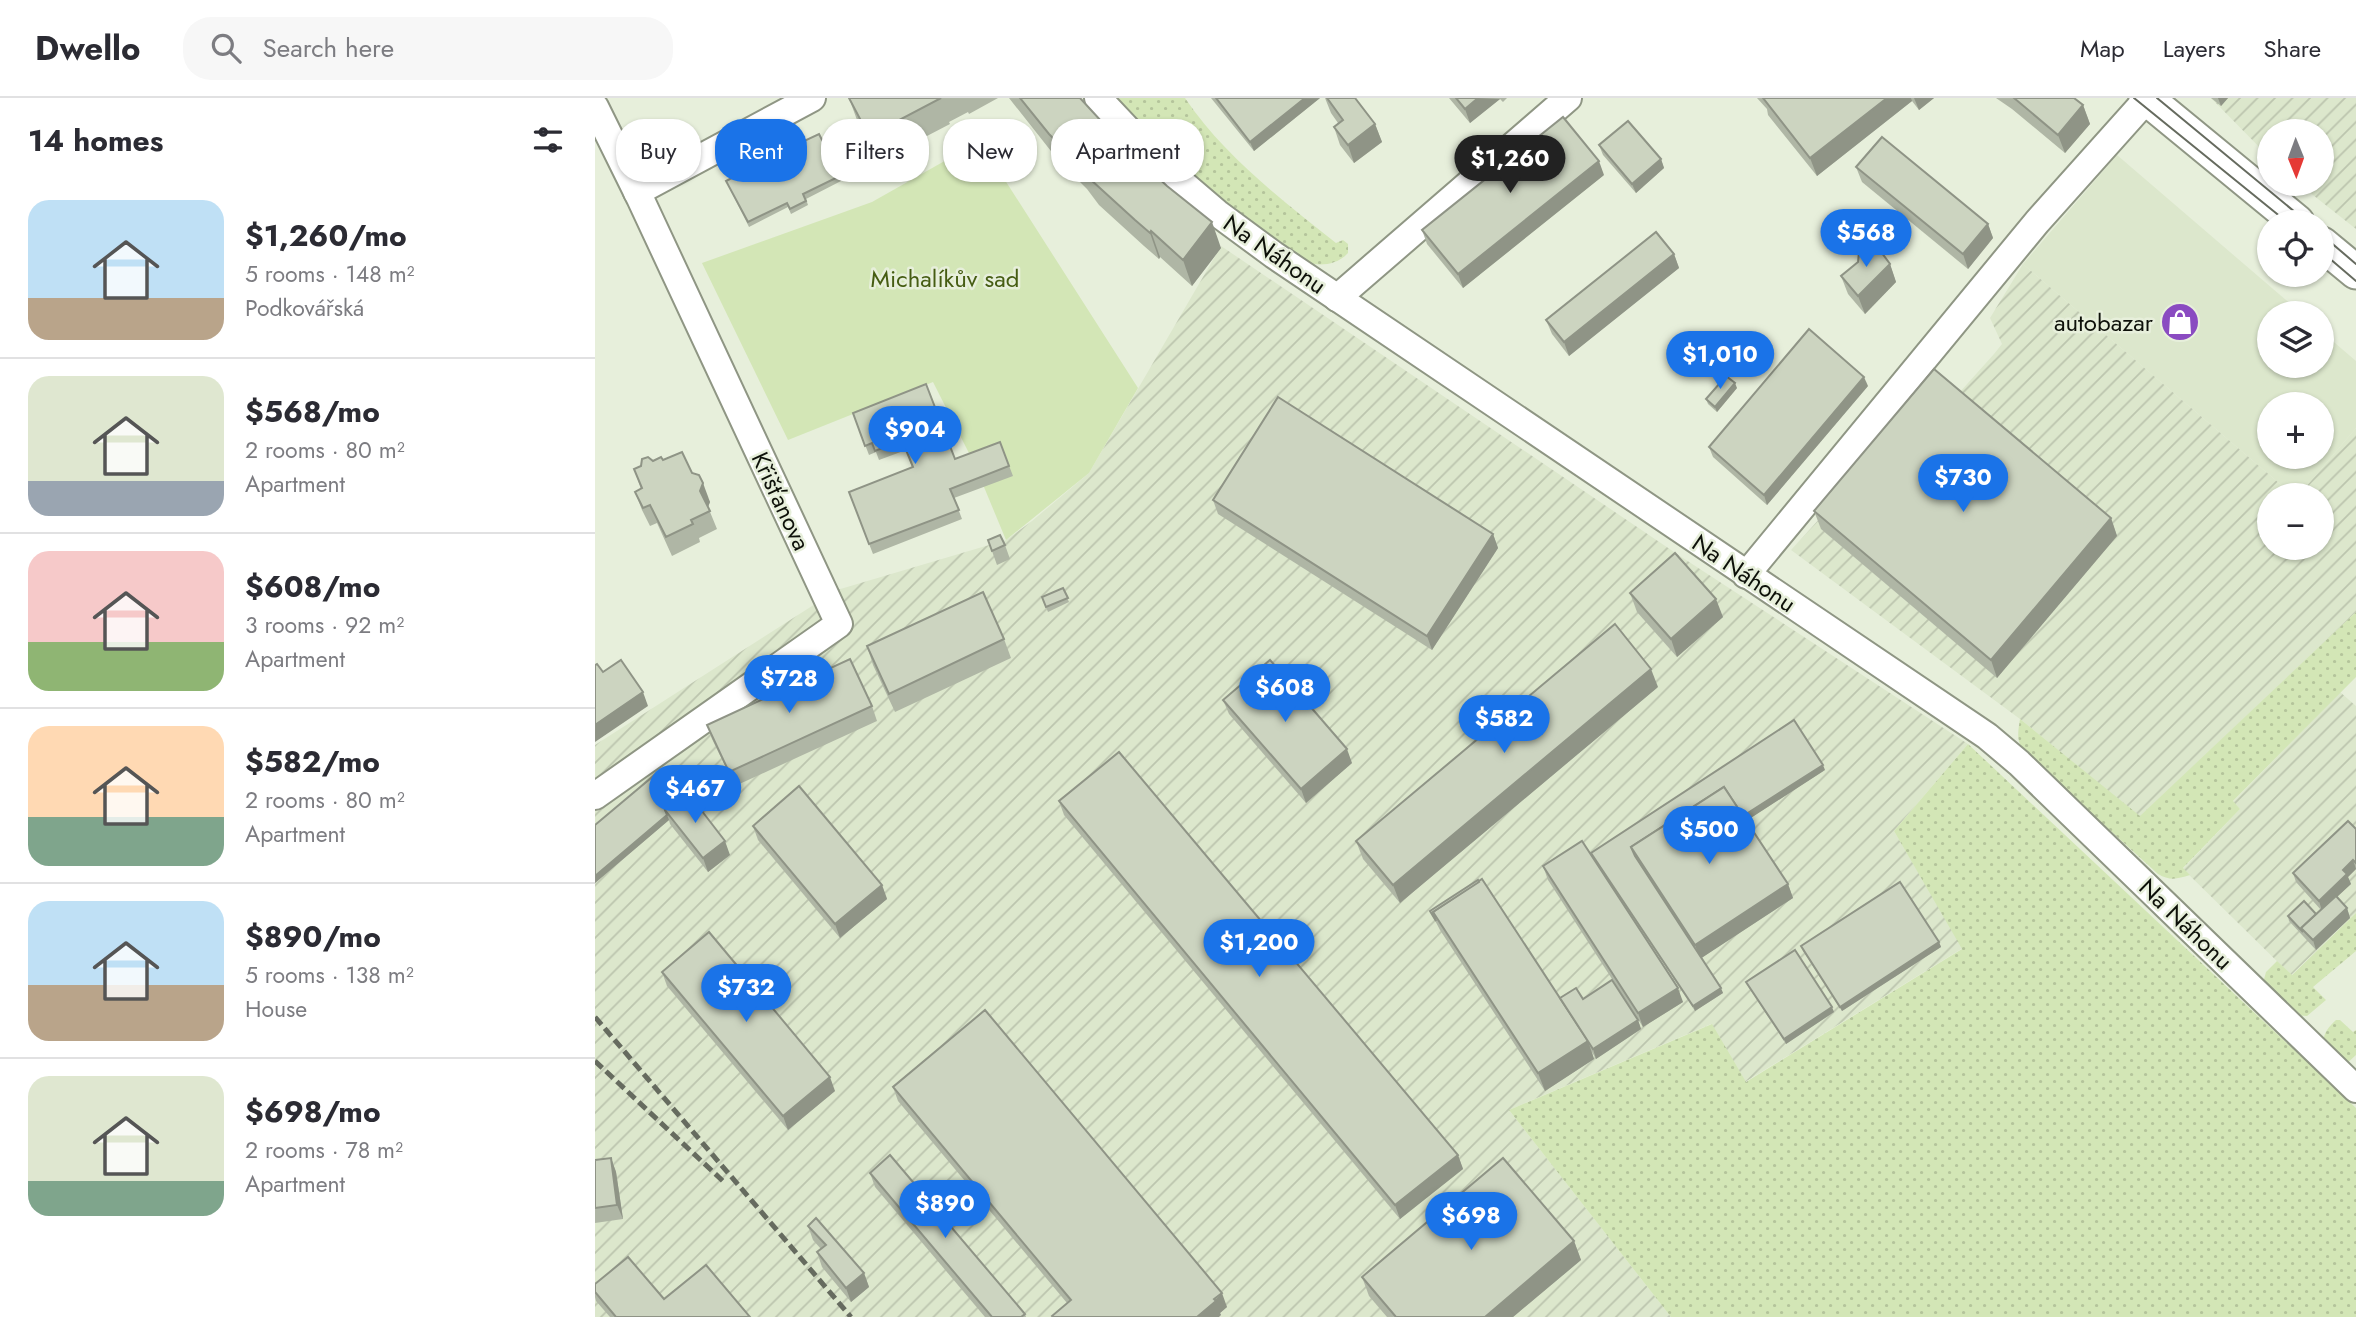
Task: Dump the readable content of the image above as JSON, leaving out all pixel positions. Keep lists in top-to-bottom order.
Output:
{
  "streets": {
    "street": ["Na Náhonu", "Křišťanova"]
  },
  "parks": ["Michalíkův sad"],
  "places": {
    "shop": ["autobazar"]
  },
  "north": "bottom",
  "page": {
    "header": "Dwello",
    "search": "Search here",
    "nav": ["Map", "Layers", "Share"],
    "heading": "14 homes",
    "map_buttons": ["+", "−"],
    "chip": [
      "Buy",
      "Rent",
      "Filters",
      "New",
      "Apartment"
    ],
    "price": [
      "$1,260",
      "$568",
      "$1,010",
      "$904",
      "$730",
      "$728",
      "$608",
      "$582",
      "$467",
      "$500",
      "$1,200",
      "$732",
      "$890",
      "$698"
    ],
    "list": [
      {
        "name": "$1,260/mo",
        "note": "5 rooms · 148 m² · Podkovářská"
      },
      {
        "name": "$568/mo",
        "note": "2 rooms · 80 m² · Apartment"
      },
      {
        "name": "$608/mo",
        "note": "3 rooms · 92 m² · Apartment"
      },
      {
        "name": "$582/mo",
        "note": "2 rooms · 80 m² · Apartment"
      },
      {
        "name": "$890/mo",
        "note": "5 rooms · 138 m² · House"
      },
      {
        "name": "$698/mo",
        "note": "2 rooms · 78 m² · Apartment"
      }
    ]
  }
}
